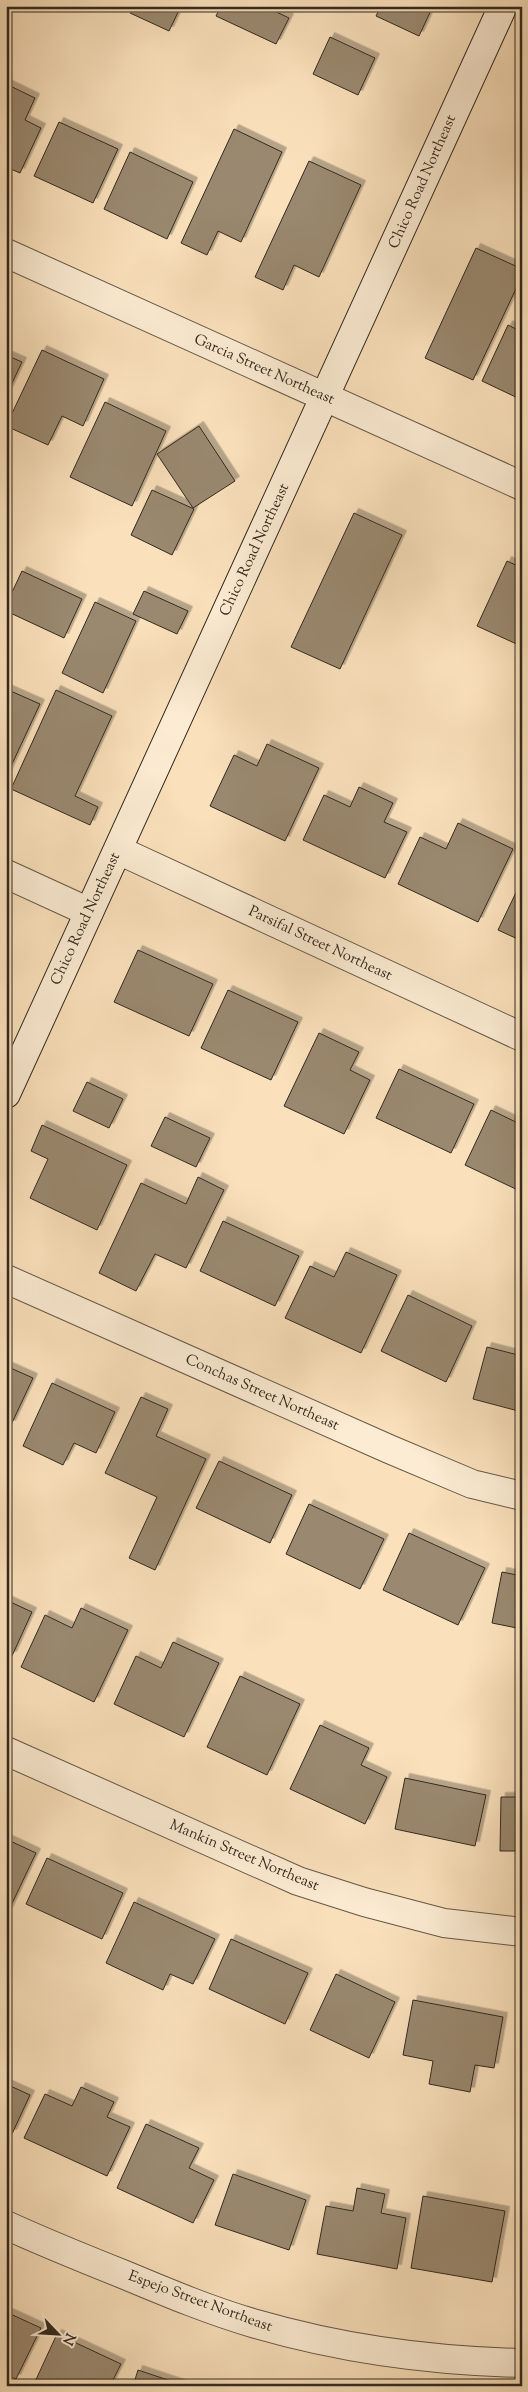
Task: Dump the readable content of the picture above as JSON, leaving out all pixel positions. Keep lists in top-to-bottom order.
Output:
{
  "streets": {
    "street": [
      "Chico Road Northeast",
      "Garcia Street Northeast",
      "Parsifal Street Northeast",
      "Conchas Street Northeast",
      "Mankin Street Northeast",
      "Espejo Street Northeast"
    ]
  },
  "crossings": [
    ["Chico Road Northeast", "Garcia Street Northeast"],
    ["Chico Road Northeast", "Parsifal Street Northeast"]
  ],
  "north": "bottom right"
}
